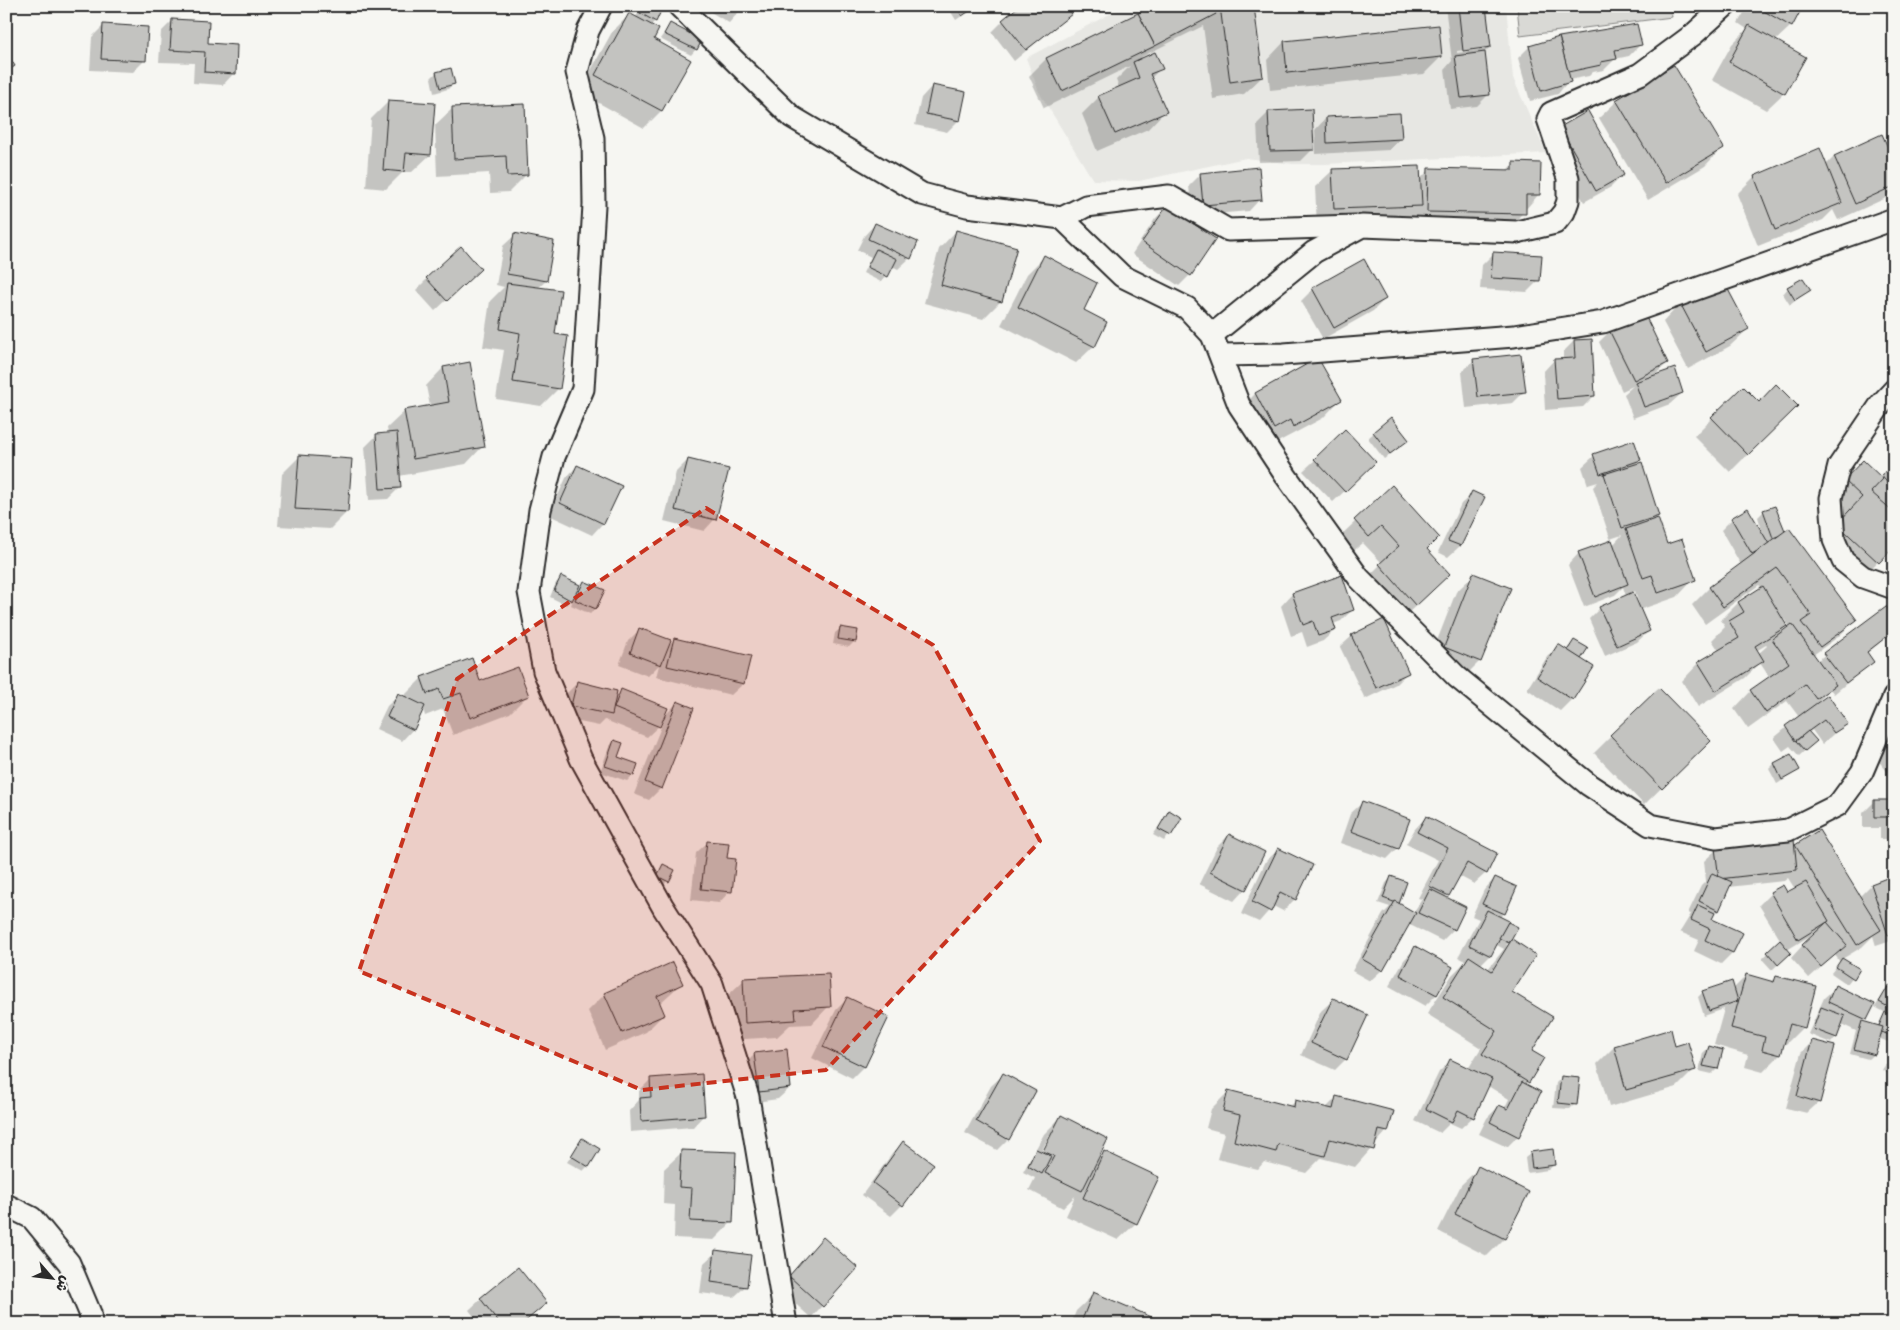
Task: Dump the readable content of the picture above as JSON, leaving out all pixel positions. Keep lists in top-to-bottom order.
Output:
{
  "north": "bottom right"
}
